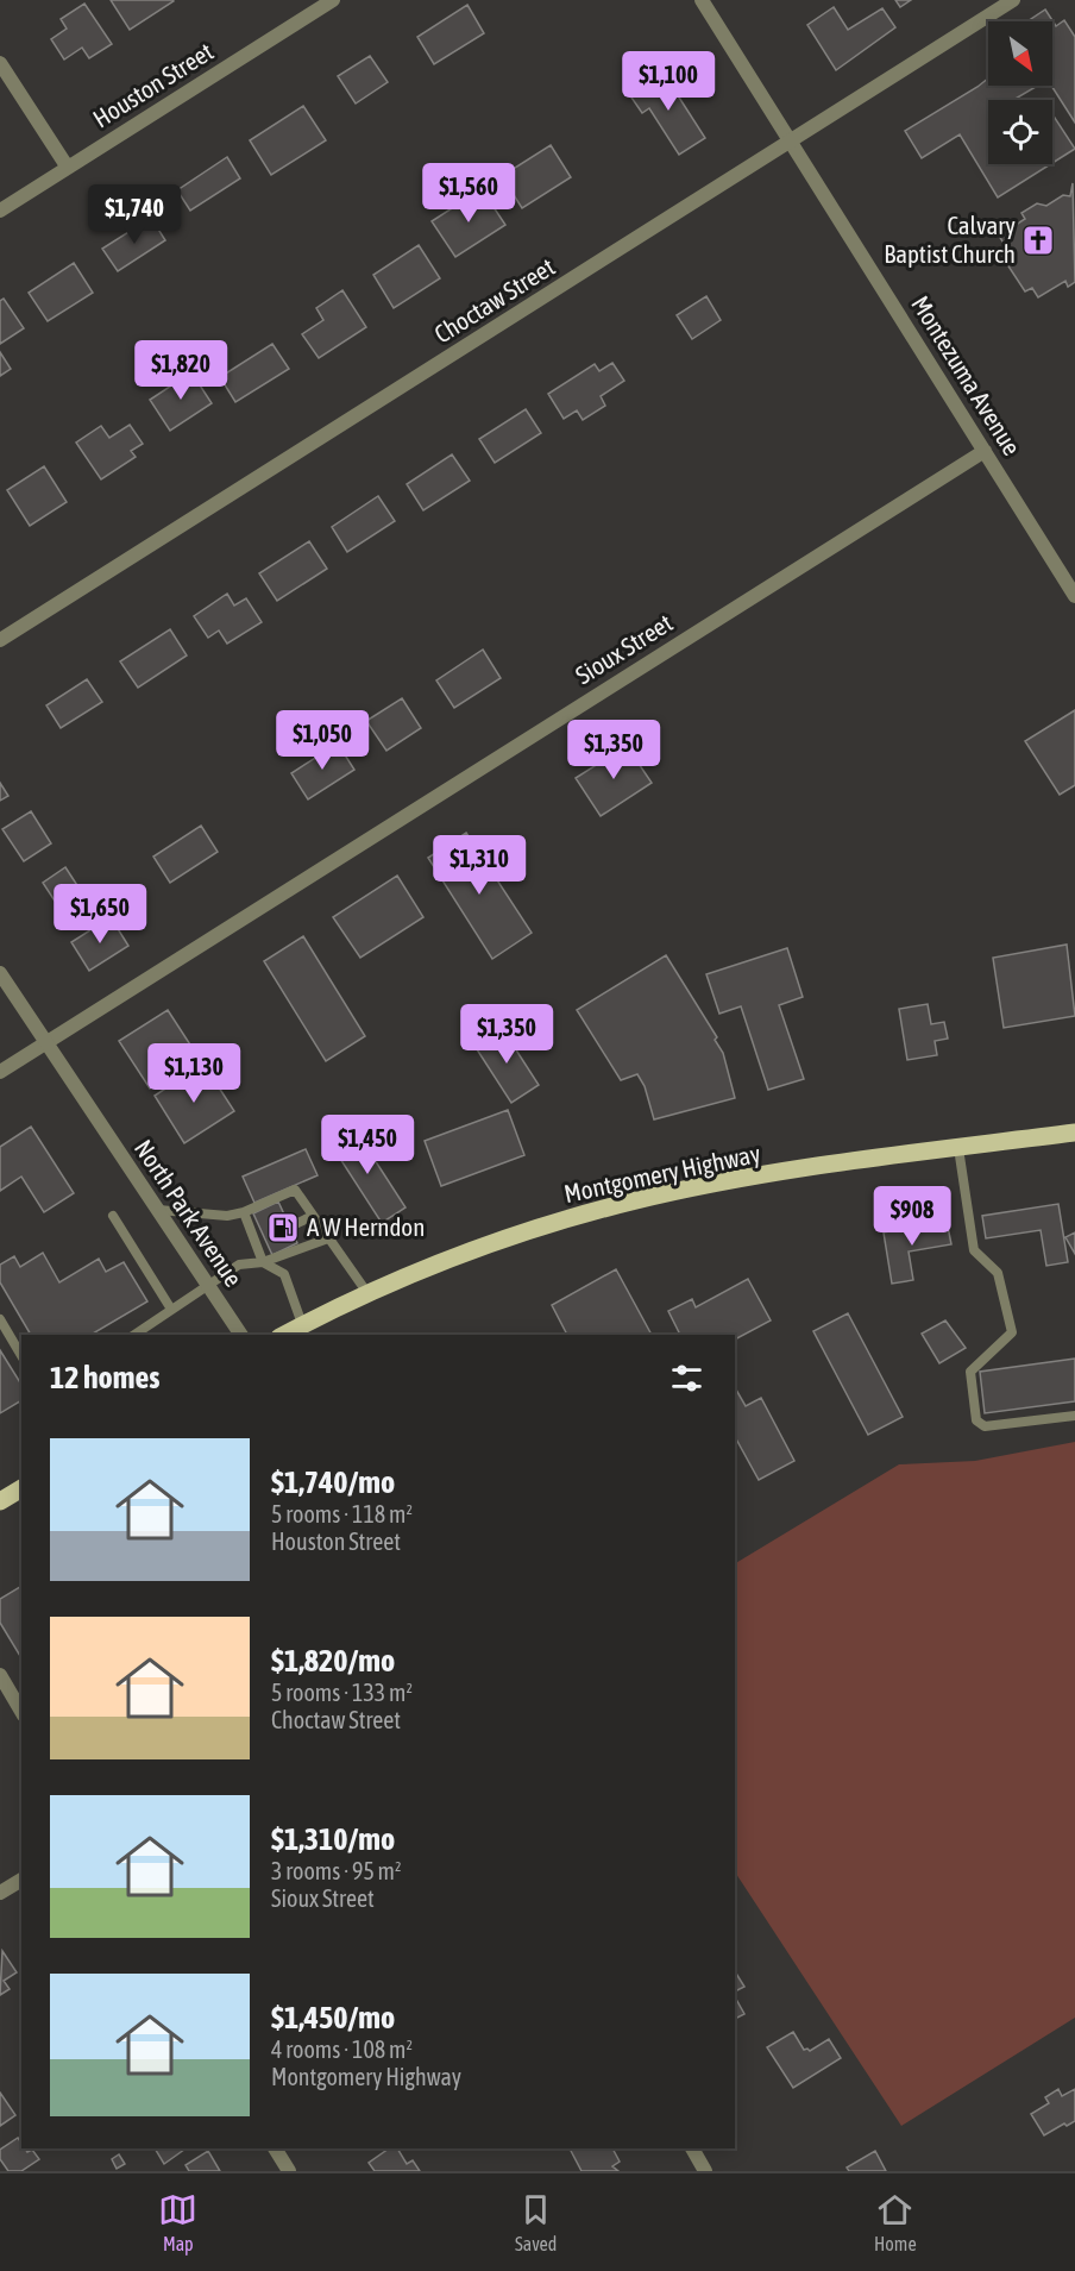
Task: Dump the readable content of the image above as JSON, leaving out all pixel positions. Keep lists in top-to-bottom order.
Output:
{
  "streets": {
    "main road": ["Montgomery Highway"],
    "street": [
      "Houston Street",
      "Choctaw Street",
      "Montezuma Avenue",
      "Sioux Street",
      "North Park Avenue"
    ]
  },
  "crossings": [
    ["Choctaw Street", "Montezuma Avenue"],
    ["Montezuma Avenue", "Sioux Street"],
    ["Sioux Street", "North Park Avenue"]
  ],
  "places": {
    "church": ["Calvary Baptist Church"],
    "fuel station": ["A W Herndon"]
  },
  "north": "bottom right",
  "page": {
    "price": [
      "$1,100",
      "$1,560",
      "$1,740",
      "$1,820",
      "$1,050",
      "$1,350",
      "$1,310",
      "$1,650",
      "$1,350",
      "$1,130",
      "$1,450",
      "$908"
    ],
    "heading": "12 homes",
    "list": [
      {
        "name": "$1,740/mo",
        "note": "5 rooms · 118 m² · Houston Street"
      },
      {
        "name": "$1,820/mo",
        "note": "5 rooms · 133 m² · Choctaw Street"
      },
      {
        "name": "$1,310/mo",
        "note": "3 rooms · 95 m² · Sioux Street"
      },
      {
        "name": "$1,450/mo",
        "note": "4 rooms · 108 m² · Montgomery Highway"
      }
    ],
    "tabs": ["Map", "Saved", "Home"]
  }
}
